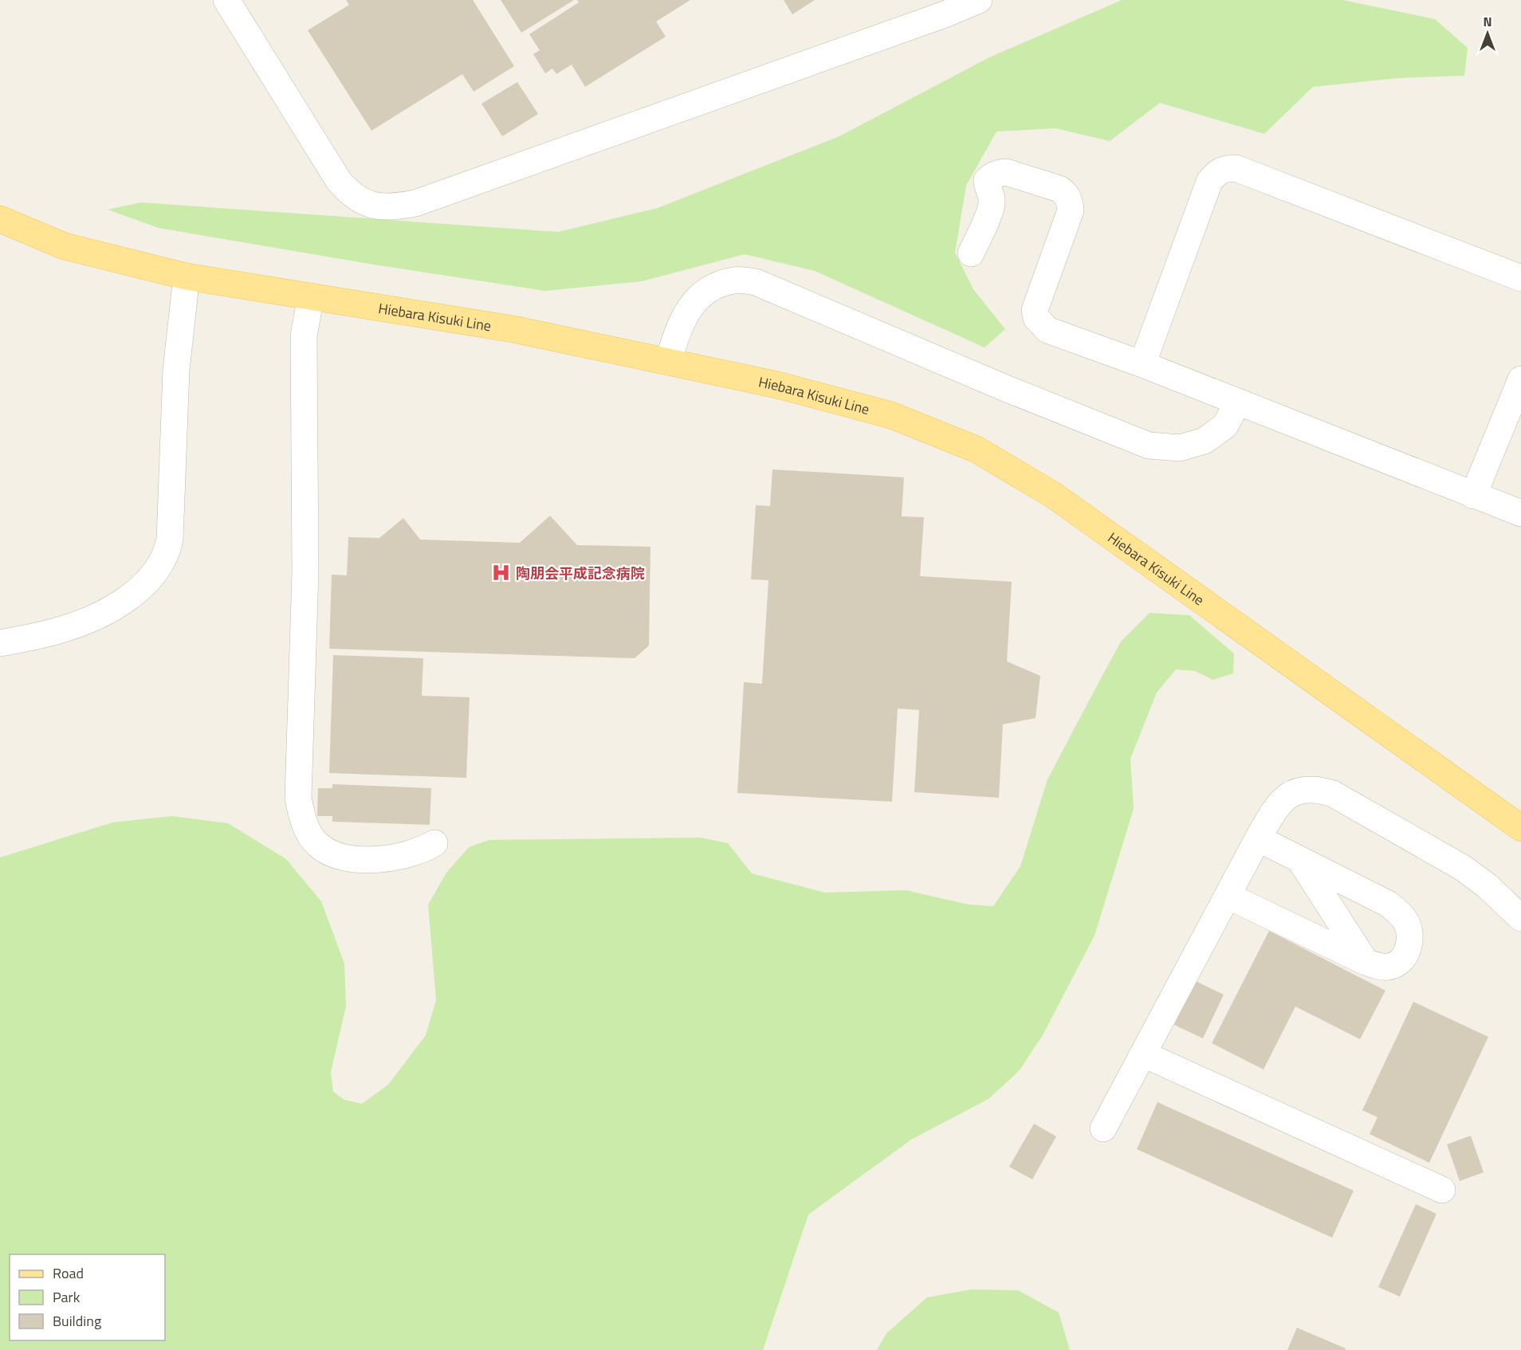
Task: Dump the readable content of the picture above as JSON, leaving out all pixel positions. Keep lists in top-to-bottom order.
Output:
{
  "streets": {
    "main road": ["Hiebara Kisuki Line"]
  },
  "places": {
    "hospital": ["陶朋会平成記念病院"]
  },
  "legend": ["Road", "Park", "Building"],
  "north": "top"
}
